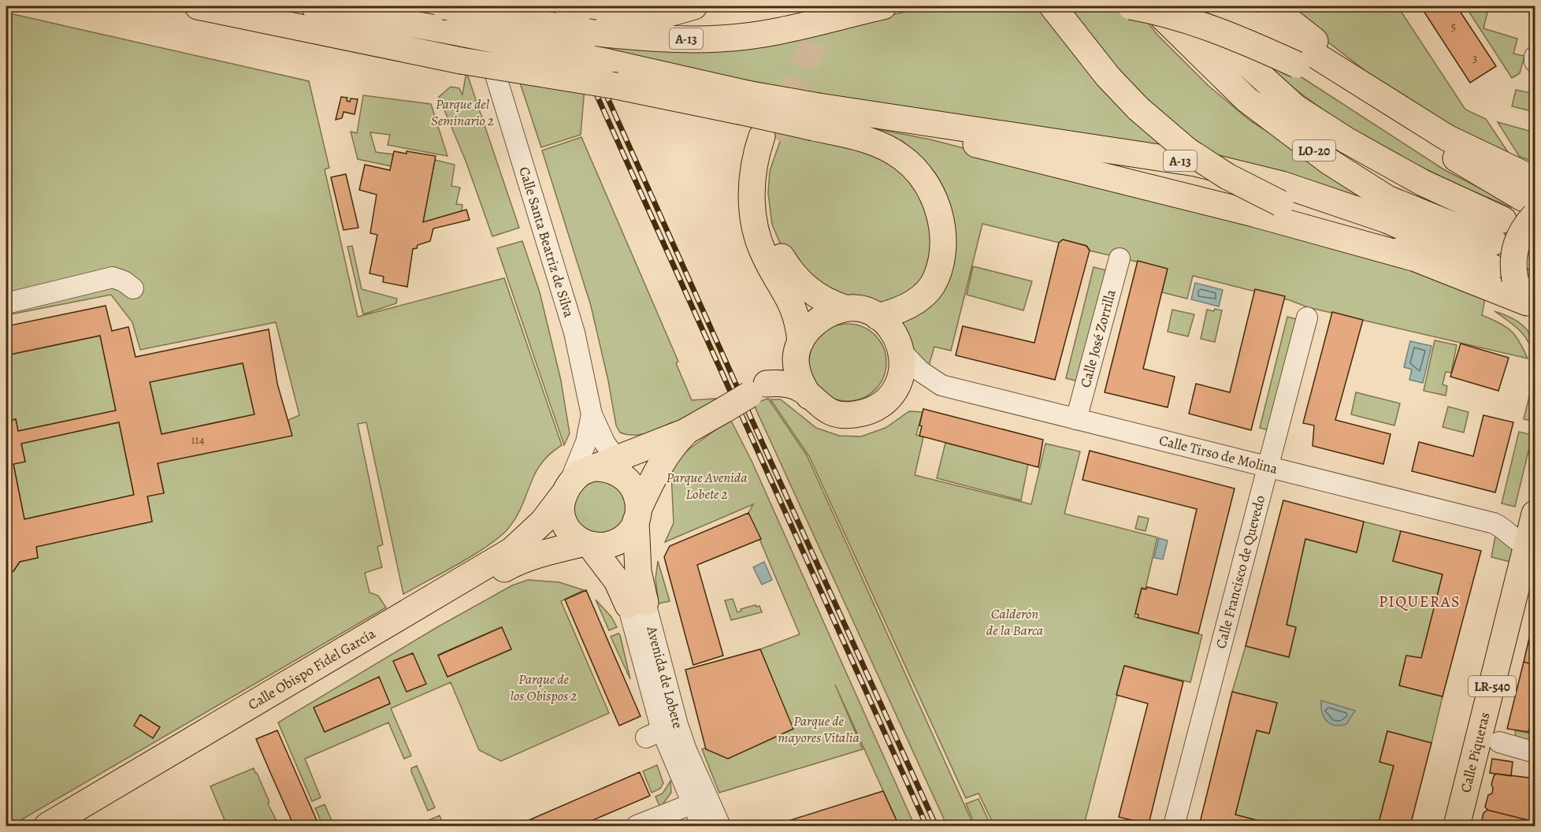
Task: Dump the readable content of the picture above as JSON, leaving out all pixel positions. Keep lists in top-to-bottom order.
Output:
{
  "streets": {
    "main road": [
      "A-13",
      "LO-20",
      "Calle Tirso de Molina",
      "Calle Obispo Fidel García",
      "Avenida de Lobete",
      "LR-540",
      "Calle Piqueras"
    ],
    "street": ["Calle Santa Beatriz de Silva", "Calle José Zorrilla", "Calle Francisco de Quevedo"]
  },
  "crossings": [
    ["Calle Santa Beatriz de Silva", "Calle Obispo Fidel García"],
    ["Calle Santa Beatriz de Silva", "Avenida de Lobete"],
    ["Calle José Zorrilla", "Calle Tirso de Molina"],
    ["Calle Tirso de Molina", "Calle Francisco de Quevedo"],
    ["Calle Tirso de Molina", "Calle Piqueras"],
    ["Calle Obispo Fidel García", "Avenida de Lobete"]
  ],
  "districts": ["PIQUERAS"],
  "parks": [
    "Parque del Seminario 2",
    "Parque Avenida Lobete 2",
    "Calderón de la Barca",
    "Parque de los Obispos 2",
    "Parque de mayores Vitalia"
  ],
  "house_numbers": ["5", "3", "114"]
}
